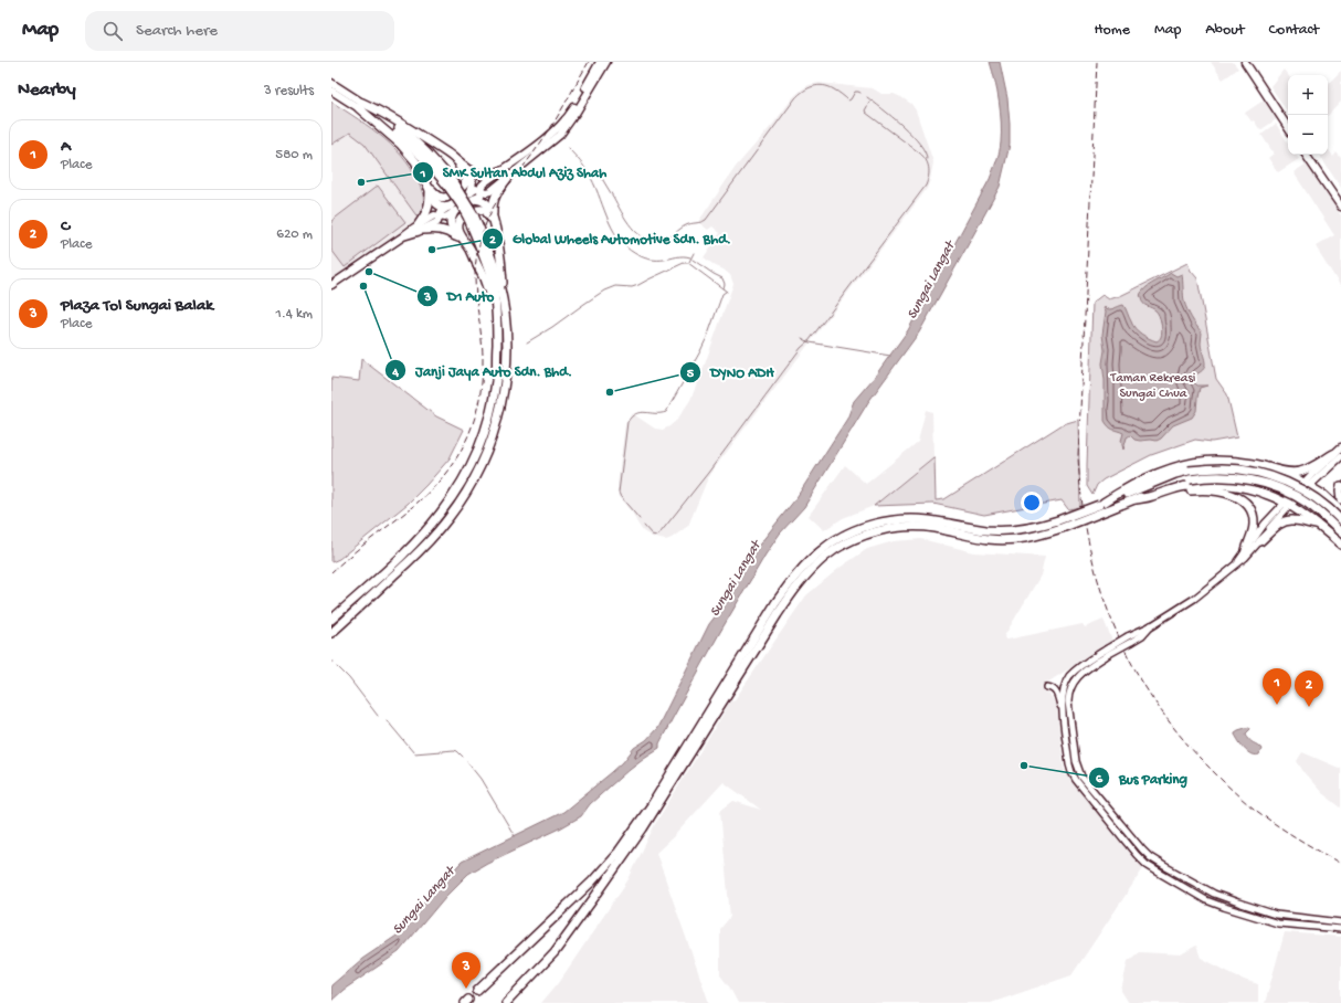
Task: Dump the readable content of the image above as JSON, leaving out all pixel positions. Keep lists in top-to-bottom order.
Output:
{
  "water": ["Sungai Langat"],
  "parks": ["Taman Rekreasi Sungai Chua"],
  "places": [
    "SMK Sultan Abdul Aziz Shah",
    "Global Wheels Automotive Sdn. Bhd.",
    "D1 Auto",
    "Janji Jaya Auto Sdn. Bhd.",
    "DYNO ADH",
    "Bus Parking"
  ],
  "page": {
    "header": "Map",
    "search": "Search here",
    "nav": [
      "Home",
      "Map",
      "About",
      "Contact"
    ],
    "heading": ["Nearby", "3 results"],
    "map_buttons": ["+", "−"],
    "list": [
      {
        "mark": "1",
        "name": "A",
        "note": "Place",
        "value": "580 m"
      },
      {
        "mark": "2",
        "name": "C",
        "note": "Place",
        "value": "620 m"
      },
      {
        "mark": "3",
        "name": "Plaza Tol Sungai Balak",
        "note": "Place",
        "value": "1.4 km"
      }
    ],
    "pins": ["1", "2", "3"]
  }
}
